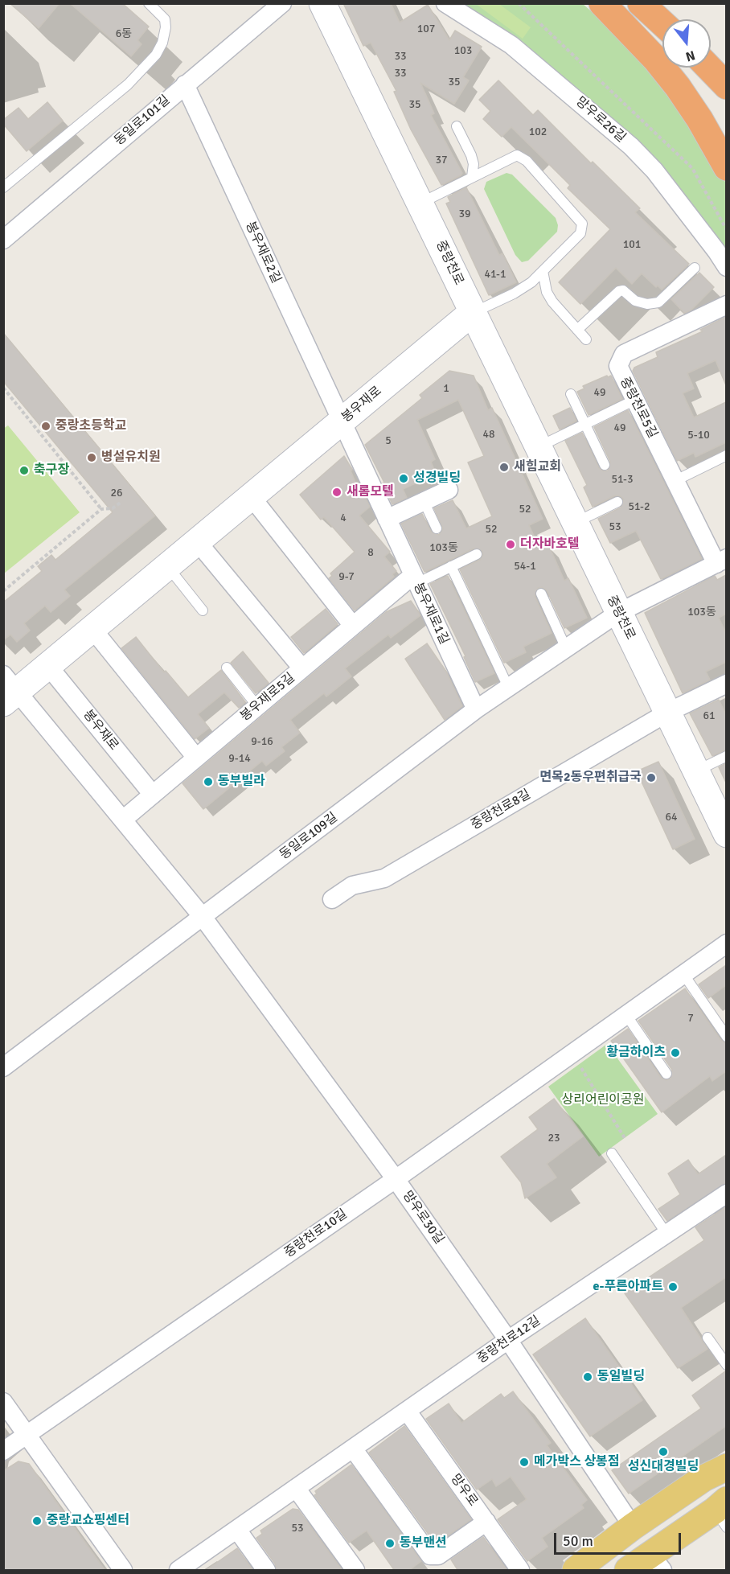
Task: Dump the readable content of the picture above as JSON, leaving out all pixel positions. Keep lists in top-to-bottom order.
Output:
{
  "streets": {
    "main road": ["중랑천로", "봉우재로"],
    "street": [
      "망우로26길",
      "동일로101길",
      "봉우재로2길",
      "중랑천로5길",
      "봉우재로1길",
      "봉우재로5길",
      "중랑천로8길",
      "동일로109길",
      "망우로30길",
      "중랑천로10길",
      "중랑천로12길",
      "망우로"
    ]
  },
  "crossings": [
    ["동일로101길", "봉우재로2길"],
    ["봉우재로2길", "봉우재로"],
    ["봉우재로2길", "봉우재로1길"],
    ["중랑천로", "봉우재로"],
    ["중랑천로", "중랑천로5길"],
    ["중랑천로", "중랑천로8길"],
    ["중랑천로", "동일로109길"],
    ["봉우재로", "봉우재로1길"],
    ["봉우재로", "봉우재로5길"],
    ["중랑천로5길", "동일로109길"],
    ["봉우재로1길", "봉우재로5길"],
    ["봉우재로1길", "동일로109길"],
    ["동일로109길", "망우로30길"],
    ["망우로30길", "중랑천로10길"],
    ["망우로30길", "중랑천로12길"],
    ["중랑천로12길", "망우로"]
  ],
  "parks": ["상리어린이공원"],
  "places": [
    "중랑초등학교",
    "병설유치원",
    "새힘교회",
    "축구장",
    "성경빌딩",
    "새롬모텔",
    "더자바호텔",
    "면목2동우편취급국",
    "동부빌라",
    "황금하이츠",
    "e-푸른아파트",
    "동일빌딩",
    "성신대경빌딩",
    "메가박스 상봉점",
    "중랑교쇼핑센터",
    "동부맨션"
  ],
  "house_numbers": [
    "107",
    "6동",
    "103",
    "33",
    "33",
    "35",
    "35",
    "102",
    "37",
    "39",
    "101",
    "41-1",
    "1",
    "49",
    "49",
    "48",
    "5-10",
    "5",
    "51-3",
    "26",
    "51-2",
    "52",
    "4",
    "53",
    "52",
    "103동",
    "8",
    "54-1",
    "9-7",
    "103동",
    "61",
    "9-16",
    "9-14",
    "64",
    "7",
    "23",
    "53"
  ],
  "scale_bar": "50 m",
  "north": "bottom"
}
